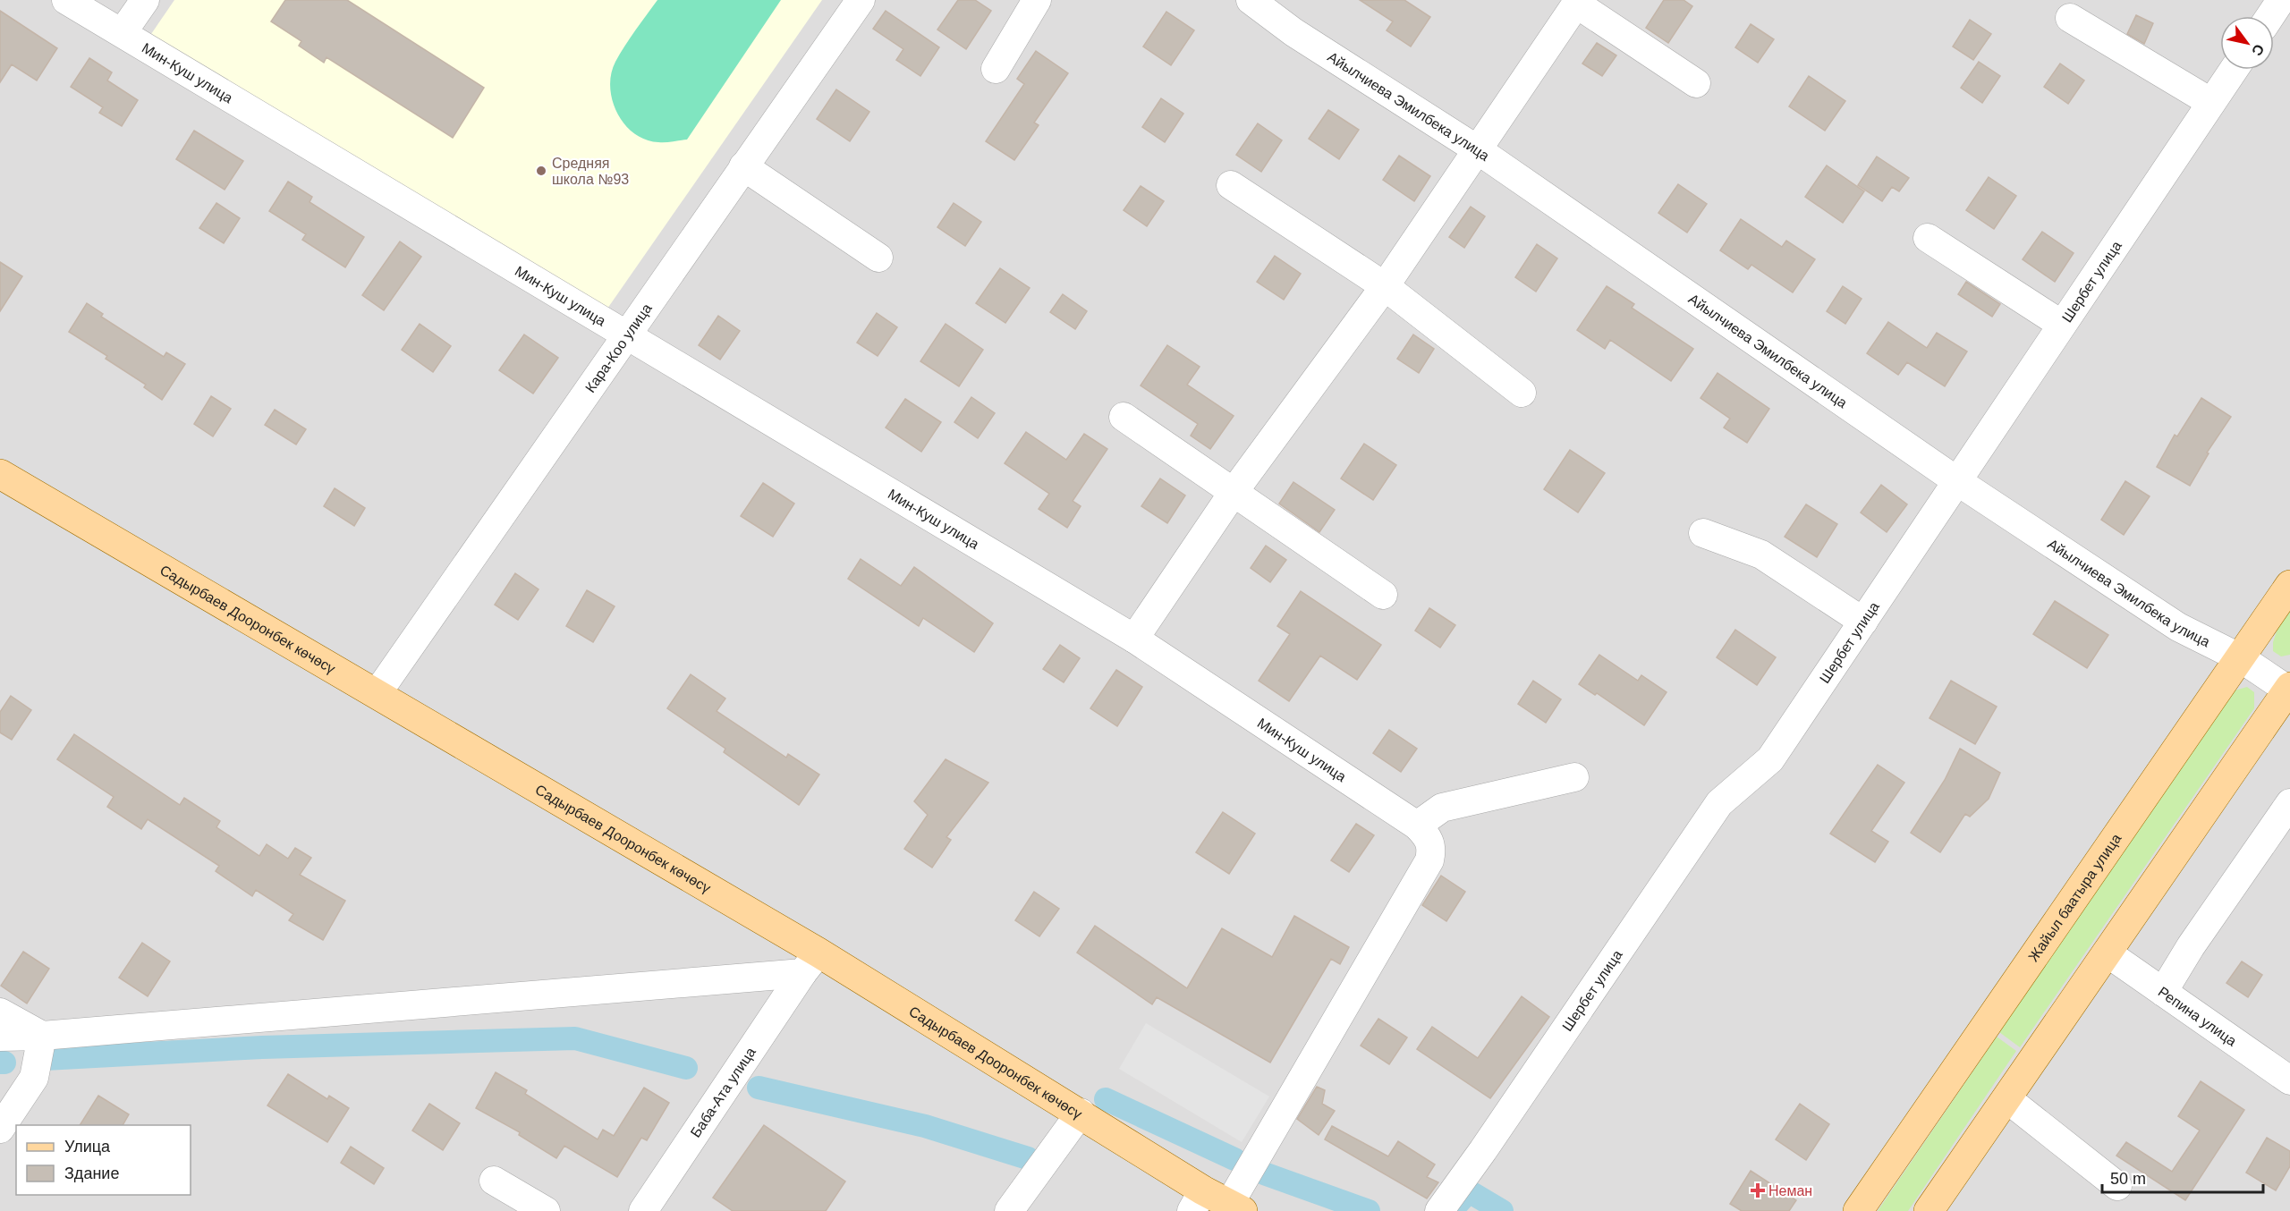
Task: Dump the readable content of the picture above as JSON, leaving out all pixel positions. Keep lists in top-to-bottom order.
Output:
{
  "streets": {
    "main road": ["Садырбаев Дооронбек көчөсү", "Жайыл баатыра улица"],
    "street": [
      "Мин-Куш улица",
      "Айылчиева Эмилбека улица",
      "Шербет улица",
      "Кара-Коо улица",
      "Репина улица",
      "Баба-Ата улица"
    ]
  },
  "crossings": [
    ["Мин-Куш улица", "Кара-Коо улица"],
    ["Мин-Куш улица", "Садырбаев Дооронбек көчөсү"],
    ["Айылчиева Эмилбека улица", "Шербет улица"],
    ["Айылчиева Эмилбека улица", "Жайыл баатыра улица"],
    ["Кара-Коо улица", "Садырбаев Дооронбек көчөсү"],
    ["Садырбаев Дооронбек көчөсү", "Баба-Ата улица"]
  ],
  "places": {
    "other": ["Средняя школа №93"],
    "health": ["Неман"]
  },
  "legend": ["Улица", "Здание"],
  "scale_bar": "50 m",
  "north": "bottom right"
}
